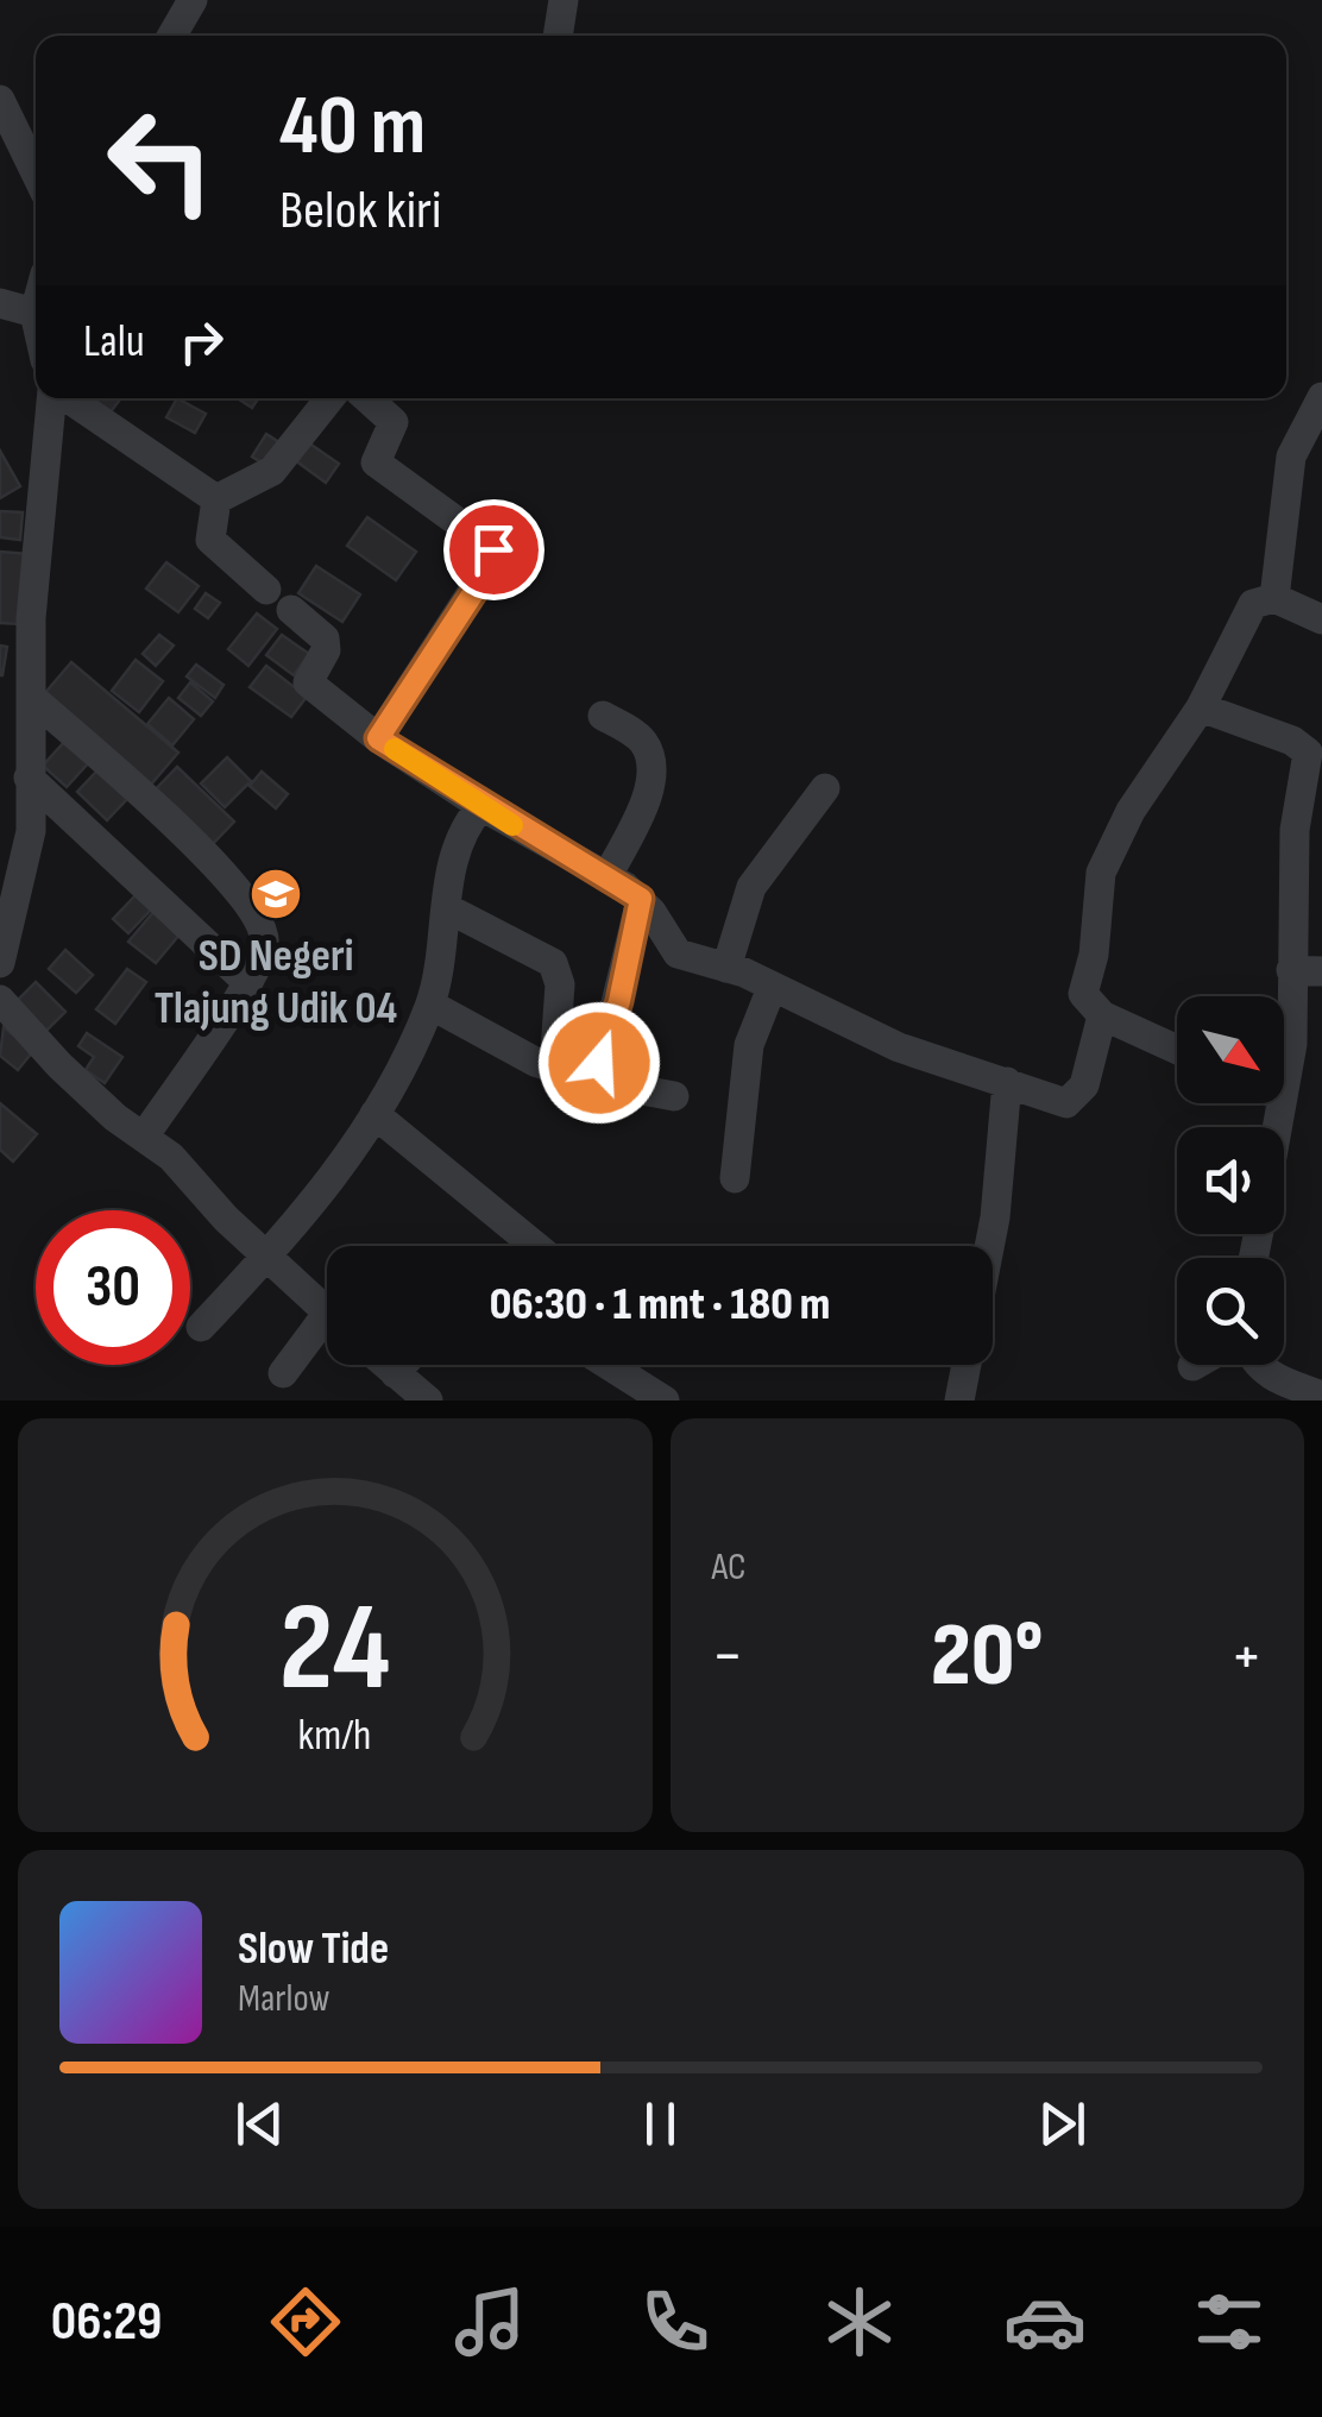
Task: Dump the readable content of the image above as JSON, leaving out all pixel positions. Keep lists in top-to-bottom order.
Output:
{
  "places": {
    "school or university": ["SD Negeri Tlajung Udik 04"]
  },
  "north": "bottom right",
  "page": {
    "turn": ["40 m", "Belok kiri"],
    "then": "Lalu",
    "limit": "30",
    "trip": "06:30 · 1 mnt · 180 m",
    "tile": "AC",
    "heat": ["−", "20°", "+"],
    "song": ["Slow Tide", "Marlow"],
    "tabs": "06:29",
    "gauge": ["24", "km/h"]
  }
}
